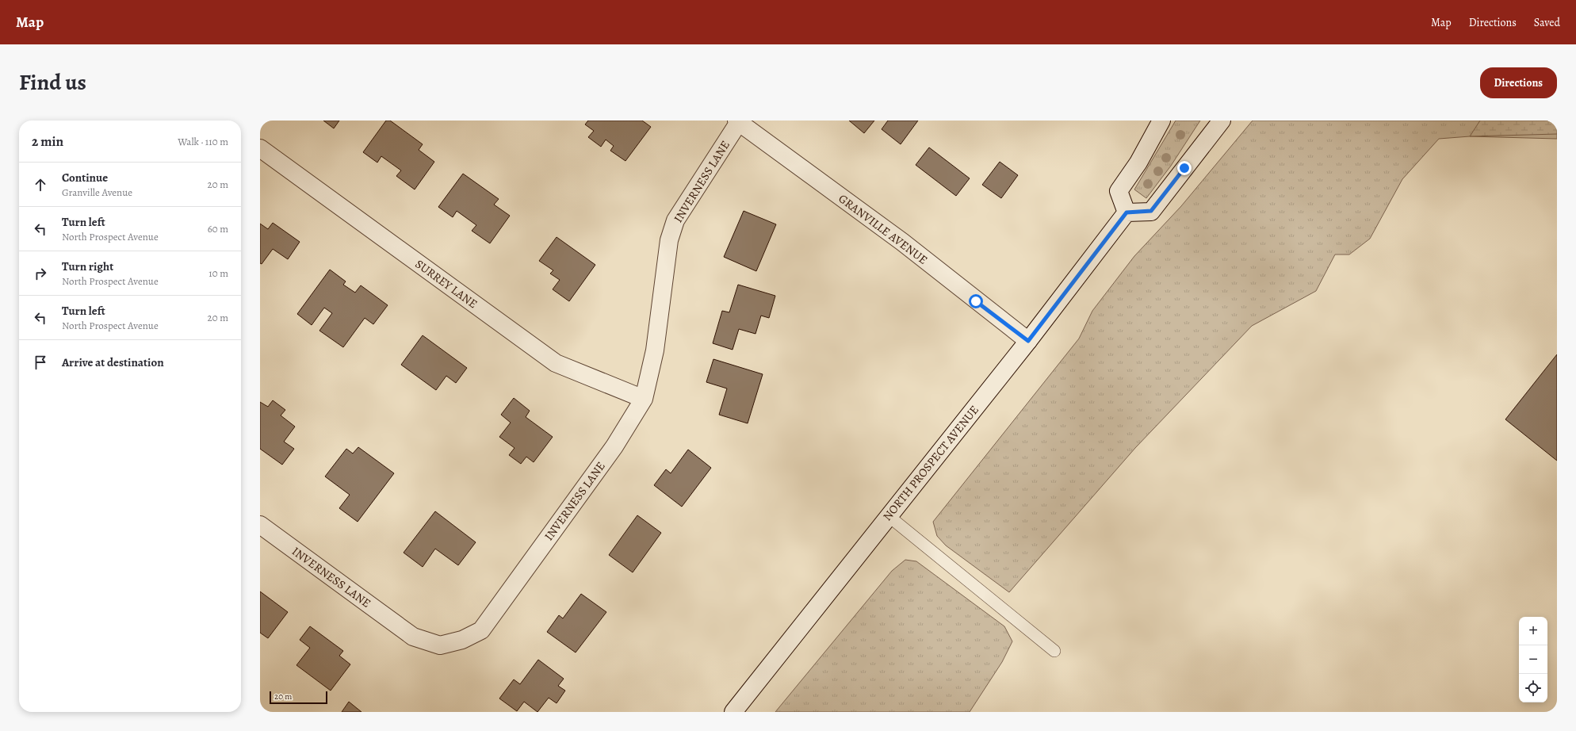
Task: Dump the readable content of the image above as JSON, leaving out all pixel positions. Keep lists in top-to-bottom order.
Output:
{
  "streets": {
    "street": [
      "INVERNESS LANE",
      "GRANVILLE AVENUE",
      "SURREY LANE",
      "NORTH PROSPECT AVENUE"
    ]
  },
  "crossings": [
    ["INVERNESS LANE", "GRANVILLE AVENUE"],
    ["INVERNESS LANE", "SURREY LANE"],
    ["GRANVILLE AVENUE", "NORTH PROSPECT AVENUE"]
  ],
  "scale_bar": "20 m",
  "page": {
    "header": "Map",
    "nav": ["Map", "Directions", "Saved"],
    "title": "Find us",
    "buttons": "Directions",
    "heading": ["2 min", "Walk · 110 m"],
    "list": [
      ["Continue", "Granville Avenue", "20 m"],
      ["Turn left", "North Prospect Avenue", "60 m"],
      ["Turn right", "North Prospect Avenue", "10 m"],
      ["Turn left", "North Prospect Avenue", "20 m"],
      "Arrive at destination"
    ],
    "map_buttons": ["+", "−"],
    "scale": "20 m"
  }
}
